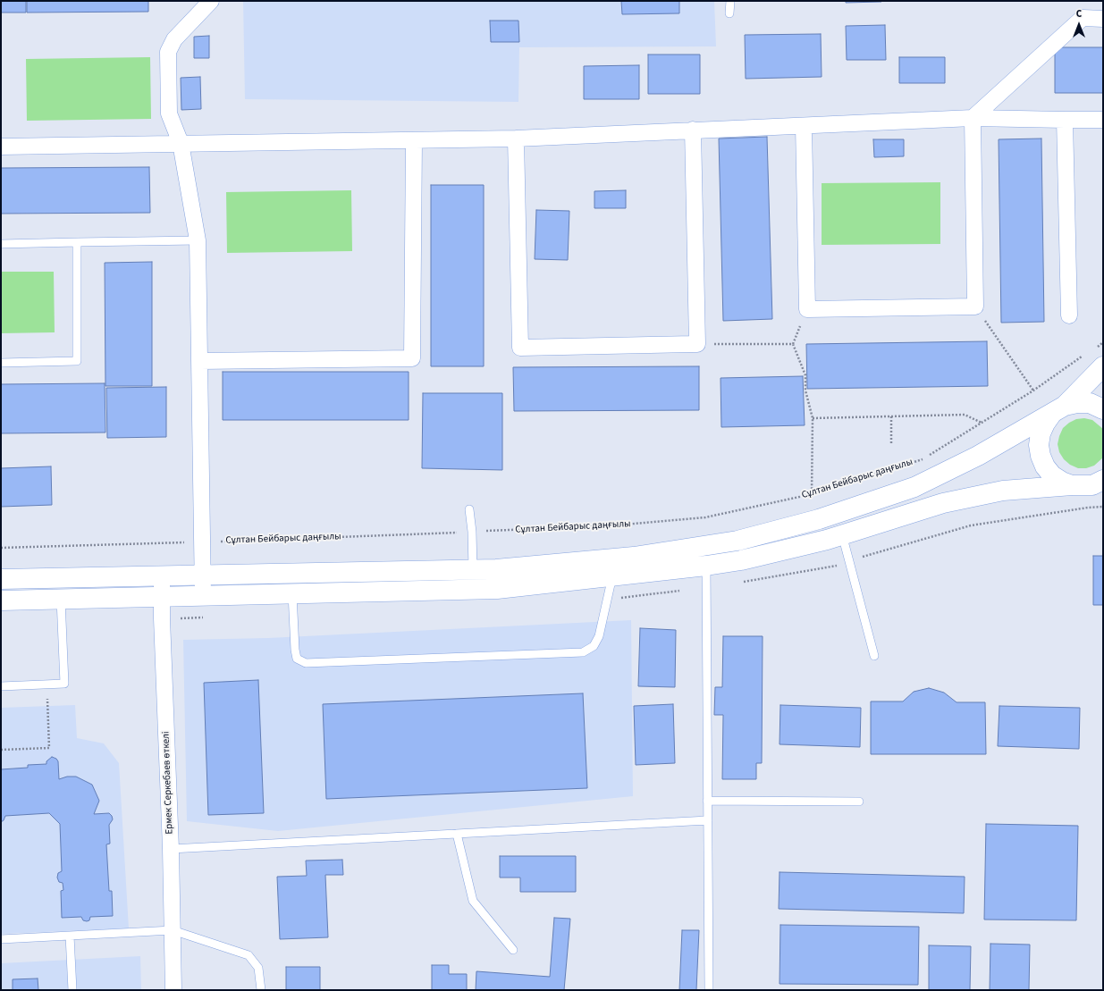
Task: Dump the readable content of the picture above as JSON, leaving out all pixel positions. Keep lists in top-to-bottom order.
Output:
{
  "streets": {
    "street": ["Ермек Серкебаев өткелі"],
    "path": ["Сұлтан Бейбарыс даңғылы"]
  },
  "north": "top"
}
